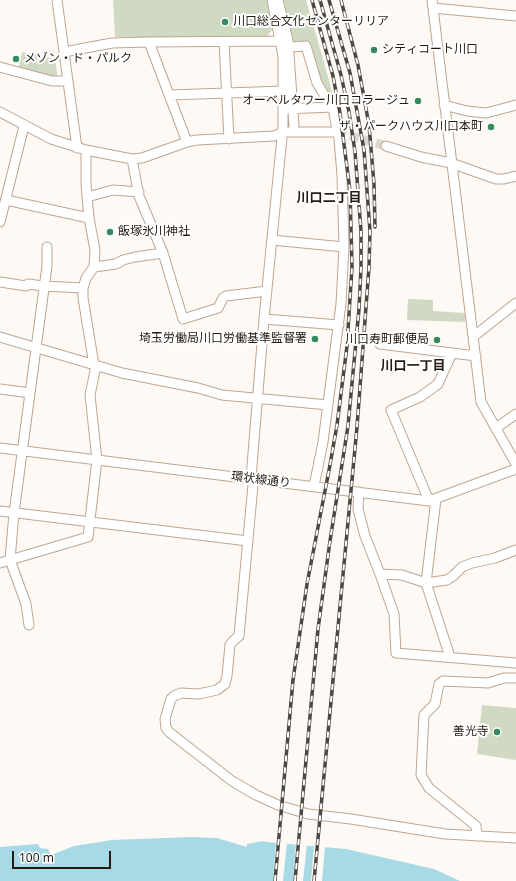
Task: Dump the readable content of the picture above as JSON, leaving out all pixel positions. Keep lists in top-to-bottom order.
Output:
{
  "streets": {
    "street": ["環状線通り"]
  },
  "districts": ["川口二丁目", "川口一丁目"],
  "places": [
    "川口総合文化センターリリア",
    "シティコート川口",
    "メゾン・ド・パルク",
    "オーベルタワー川口コラージュ",
    "ザ・パークハウス川口本町",
    "飯塚氷川神社",
    "埼玉労働局川口労働基準監督署",
    "川口寿町郵便局",
    "善光寺"
  ],
  "scale_bar": "100 m"
}
